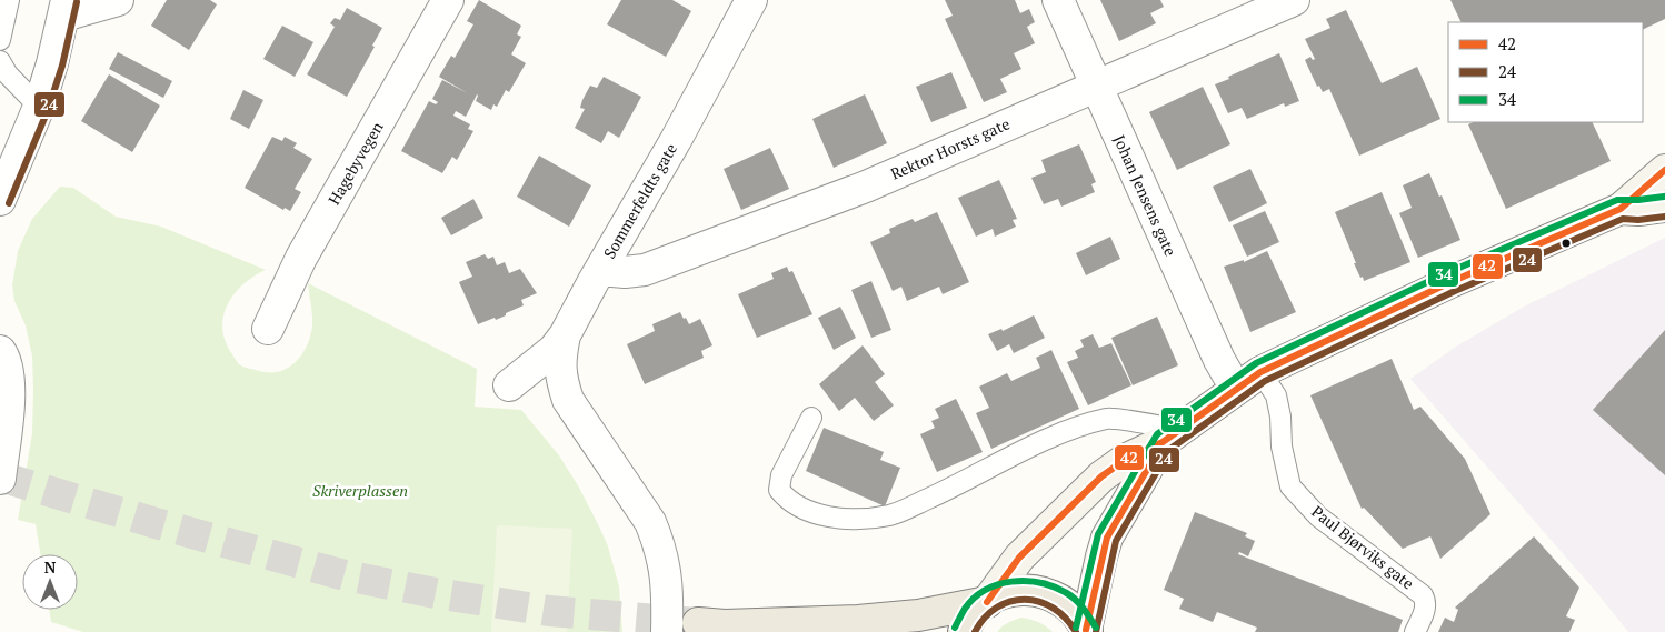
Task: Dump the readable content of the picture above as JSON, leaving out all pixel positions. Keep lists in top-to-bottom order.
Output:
{
  "streets": {
    "street": [
      "Rektor Horsts gate",
      "Hagebyvegen",
      "Johan Jensens gate",
      "Sommerfeldts gate"
    ],
    "lane": ["Paul Bjørviks gate"]
  },
  "crossings": [
    ["Rektor Horsts gate", "Johan Jensens gate"],
    ["Rektor Horsts gate", "Sommerfeldts gate"]
  ],
  "parks": ["Skriverplassen"],
  "lines": ["transit line 24", "transit line 42", "transit line 34"],
  "legend": ["42", "24", "34"],
  "north": "top"
}
